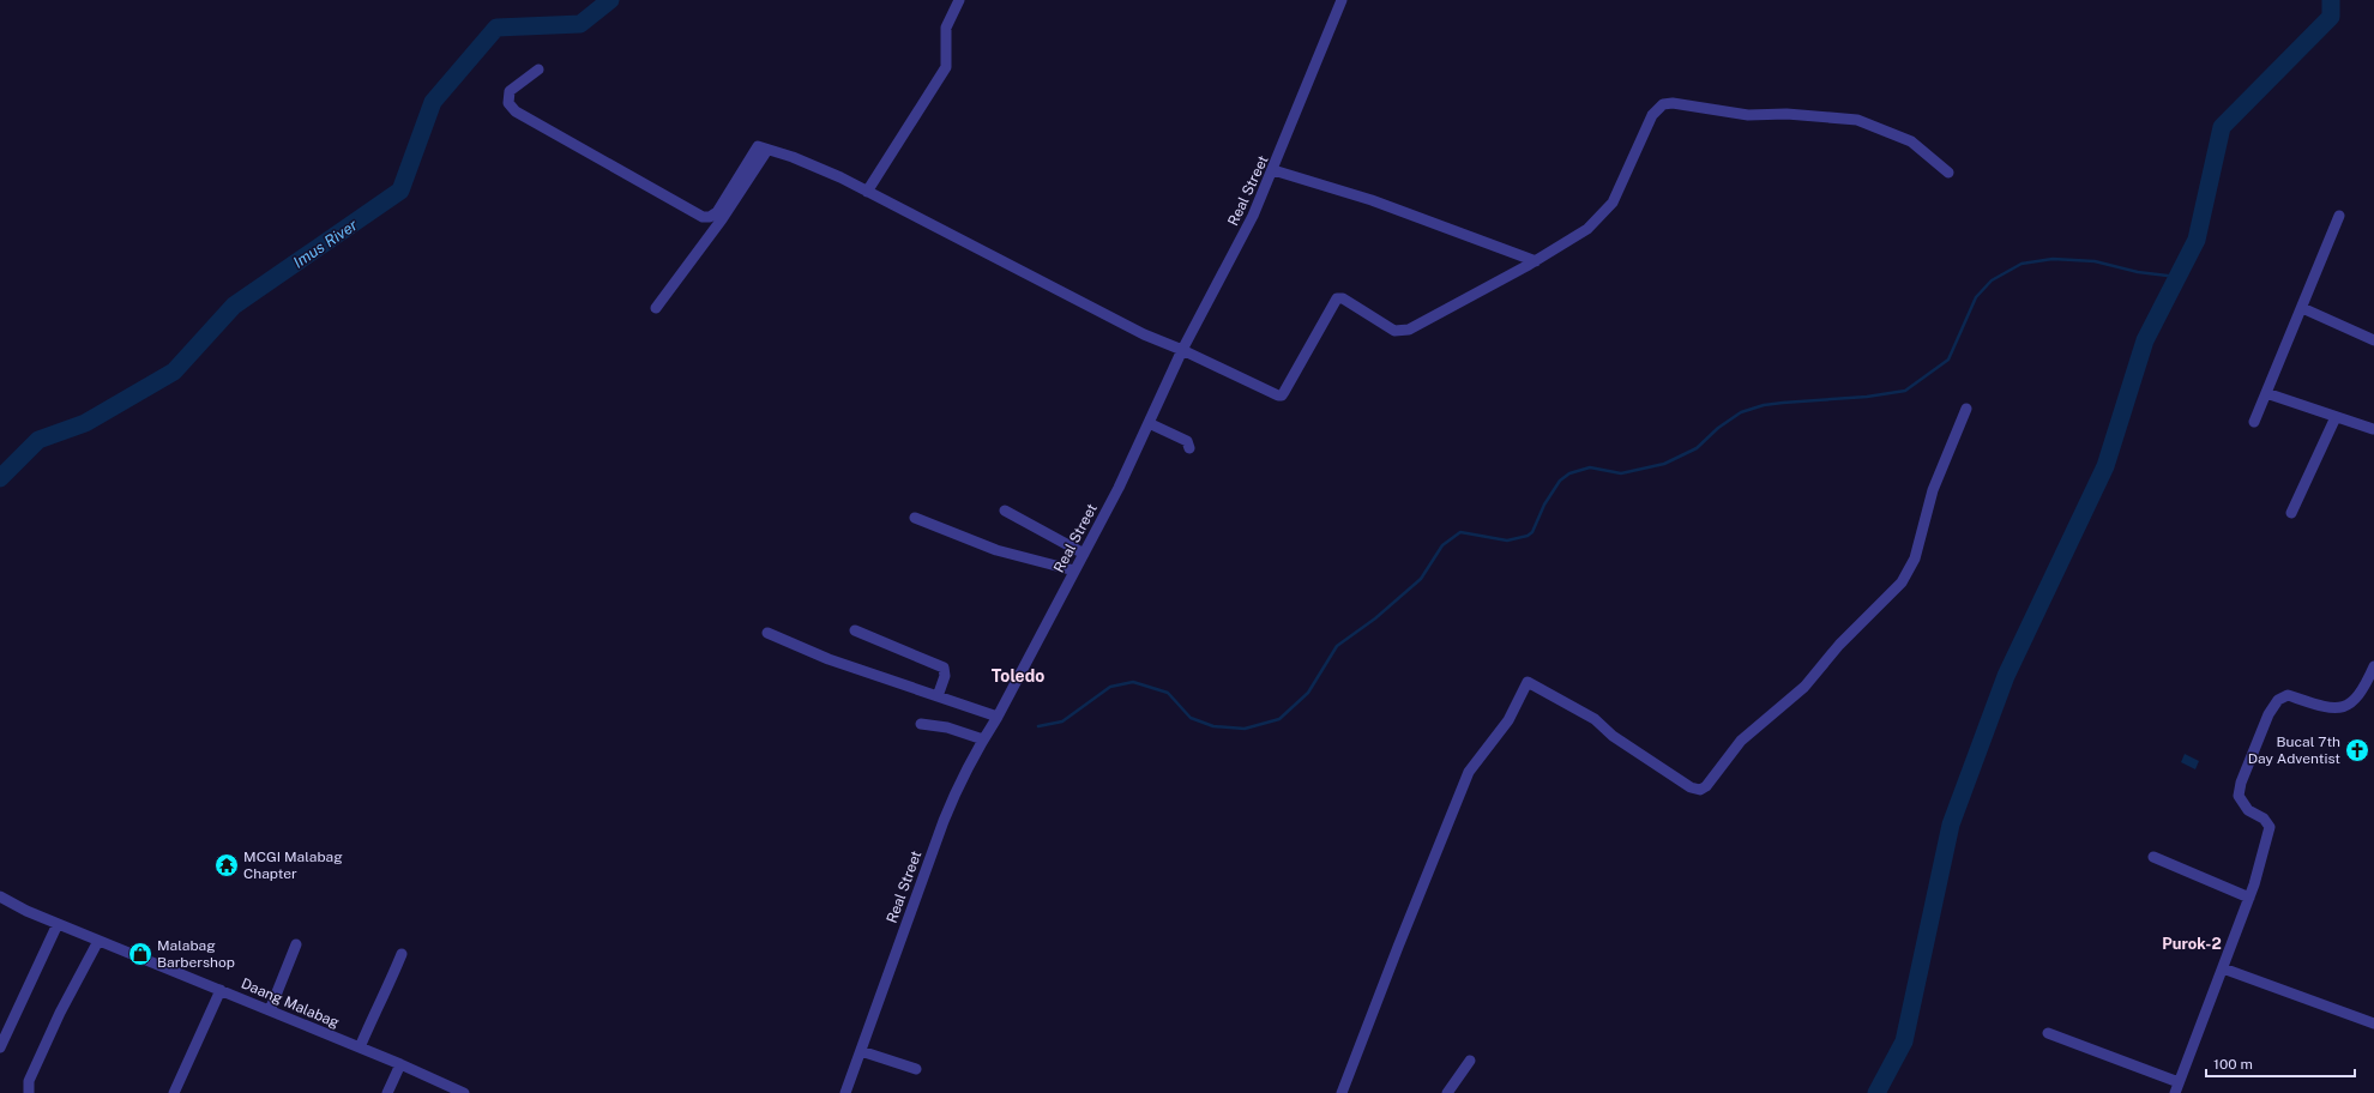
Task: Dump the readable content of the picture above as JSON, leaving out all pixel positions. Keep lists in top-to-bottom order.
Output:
{
  "streets": {
    "street": ["Real Street", "Daang Malabag"]
  },
  "districts": ["Toledo", "Purok-2"],
  "water": ["Imus River"],
  "places": {
    "church": ["Bucal 7th Day Adventist"],
    "temple": ["MCGI Malabag Chapter"],
    "shop": ["Malabag Barbershop"]
  },
  "scale_bar": "100 m"
}
